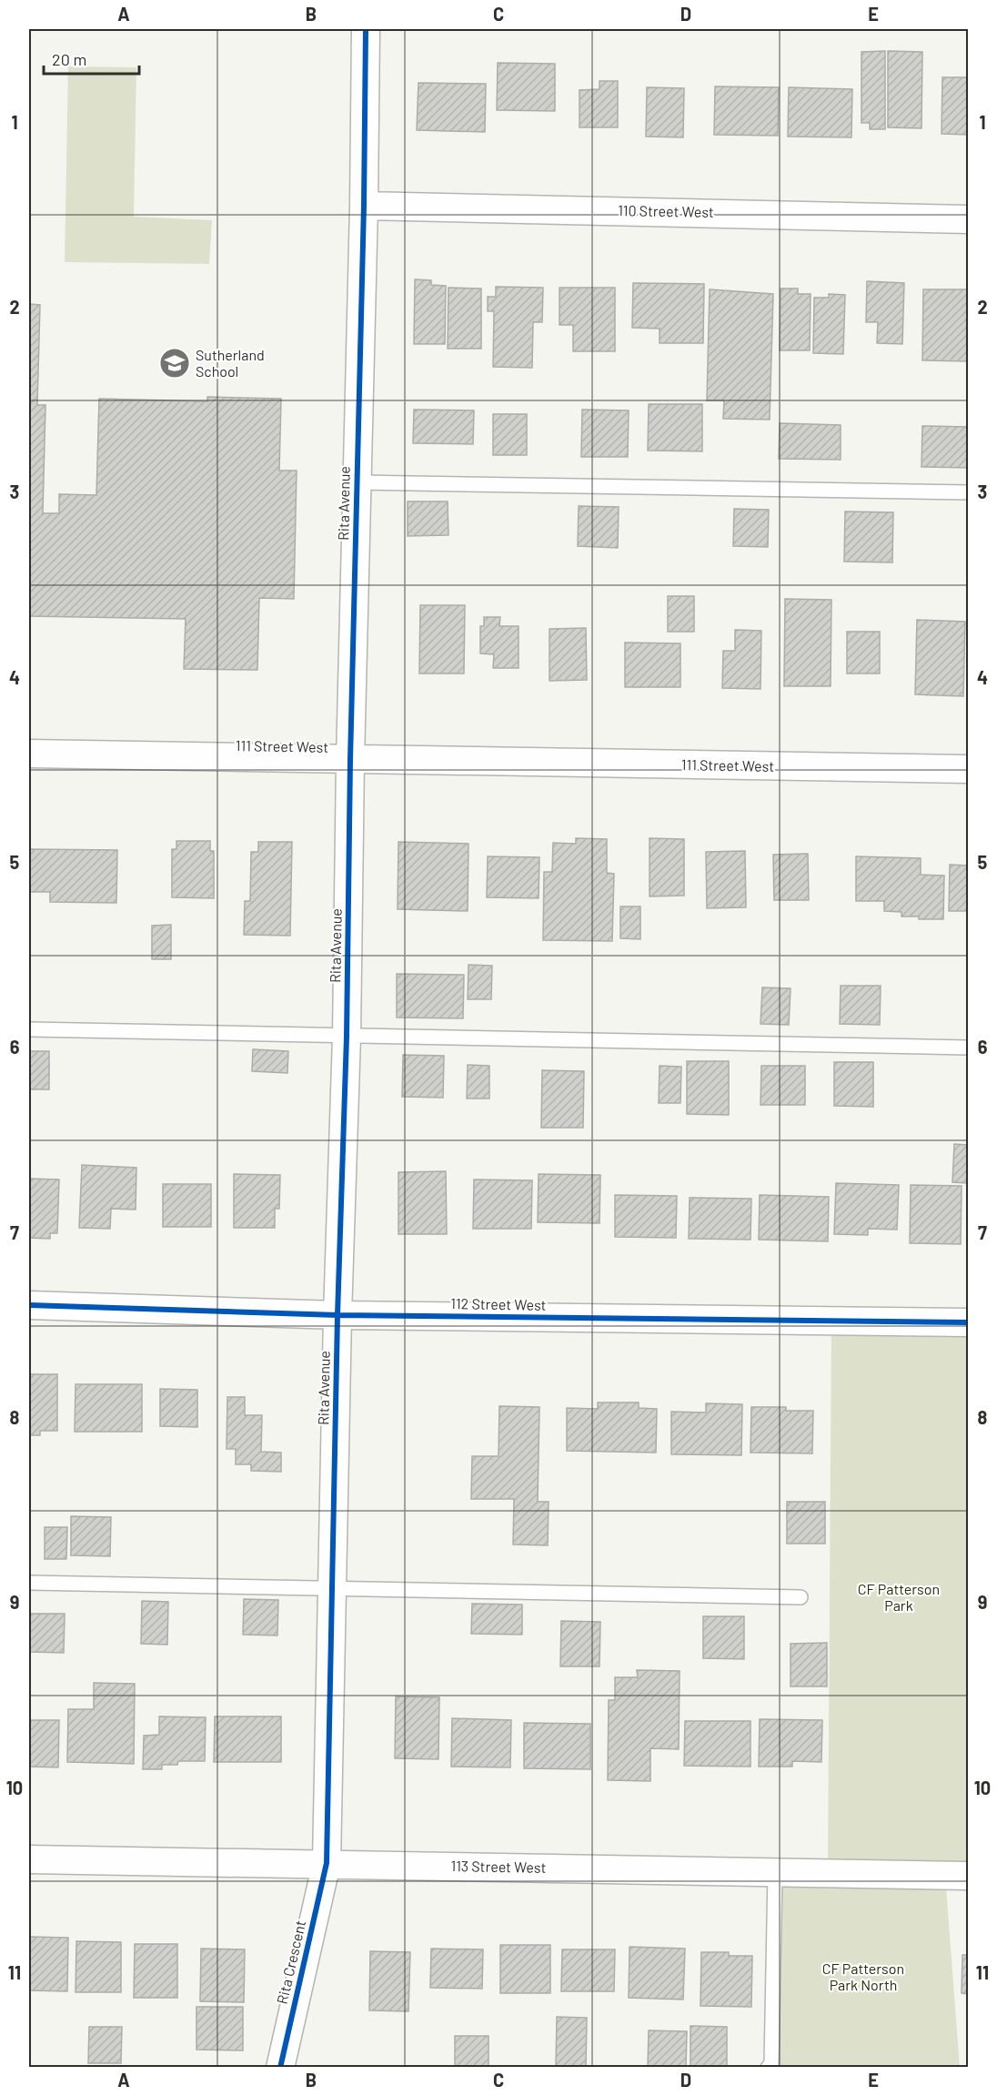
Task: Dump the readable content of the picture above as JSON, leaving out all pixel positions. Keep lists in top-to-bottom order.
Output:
{
  "streets": {
    "street": [
      "110 Street West",
      "Rita Avenue",
      "111 Street West",
      "112 Street West",
      "113 Street West",
      "Rita Crescent"
    ]
  },
  "crossings": [
    ["110 Street West", "Rita Avenue"],
    ["Rita Avenue", "111 Street West"],
    ["Rita Avenue", "112 Street West"],
    ["Rita Avenue", "113 Street West"],
    ["Rita Avenue", "Rita Crescent"],
    ["113 Street West", "Rita Crescent"]
  ],
  "parks": ["CF Patterson Park", "CF Patterson Park North"],
  "places": {
    "school or university": ["Sutherland School"]
  },
  "scale_bar": "20 m",
  "grid": {
    "columns": [
      "A",
      "B",
      "C",
      "D",
      "E"
    ],
    "rows": [
      "1",
      "2",
      "3",
      "4",
      "5",
      "6",
      "7",
      "8",
      "9",
      "10",
      "11"
    ]
  }
}
